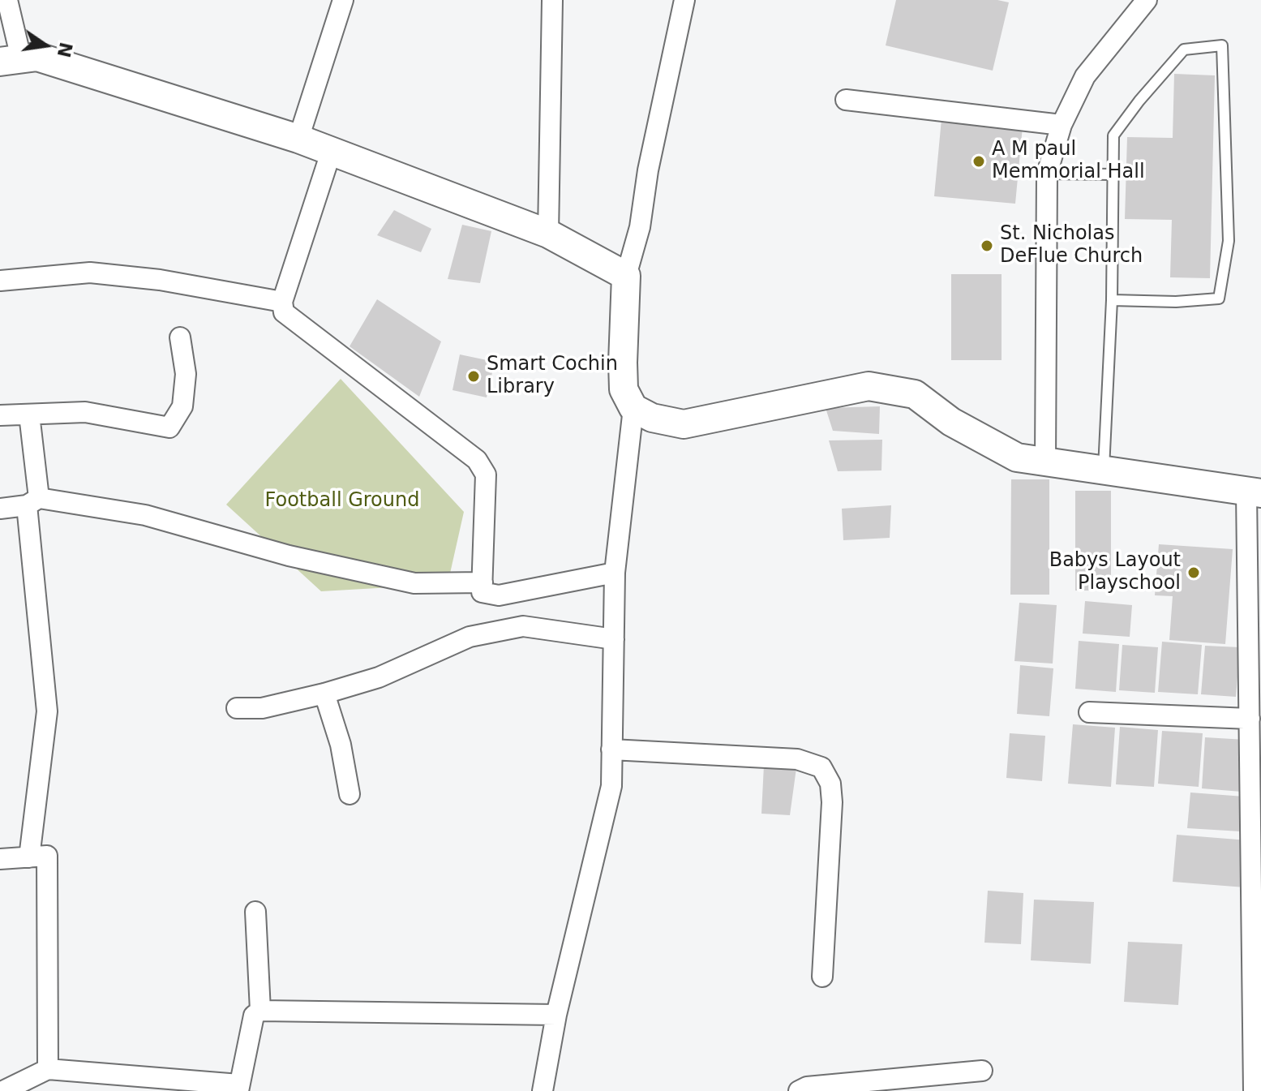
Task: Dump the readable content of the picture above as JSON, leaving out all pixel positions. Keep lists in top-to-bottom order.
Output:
{
  "parks": ["Football Ground"],
  "places": [
    "A M paul Memmorial Hall",
    "St. Nicholas DeFlue Church",
    "Smart Cochin Library",
    "Babys Layout Playschool"
  ],
  "north": "right"
}
